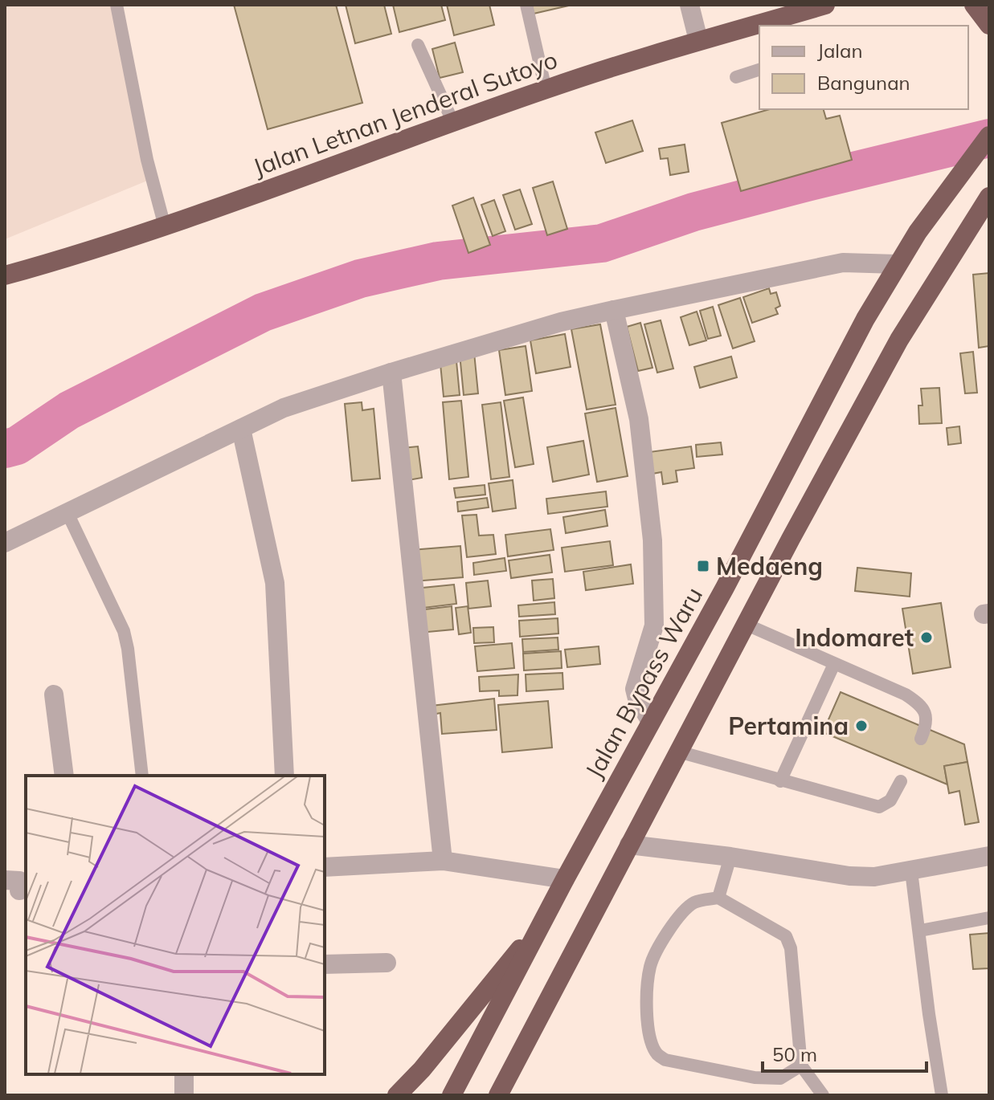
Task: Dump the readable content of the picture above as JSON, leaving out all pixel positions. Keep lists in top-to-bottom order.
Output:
{
  "streets": {
    "highway": ["Jalan Letnan Jenderal Sutoyo", "Jalan Bypass Waru"]
  },
  "places": {
    "transit": ["Medaeng"],
    "other": ["Indomaret", "Pertamina"]
  },
  "legend": ["Jalan", "Bangunan"],
  "scale_bar": "50 m"
}
